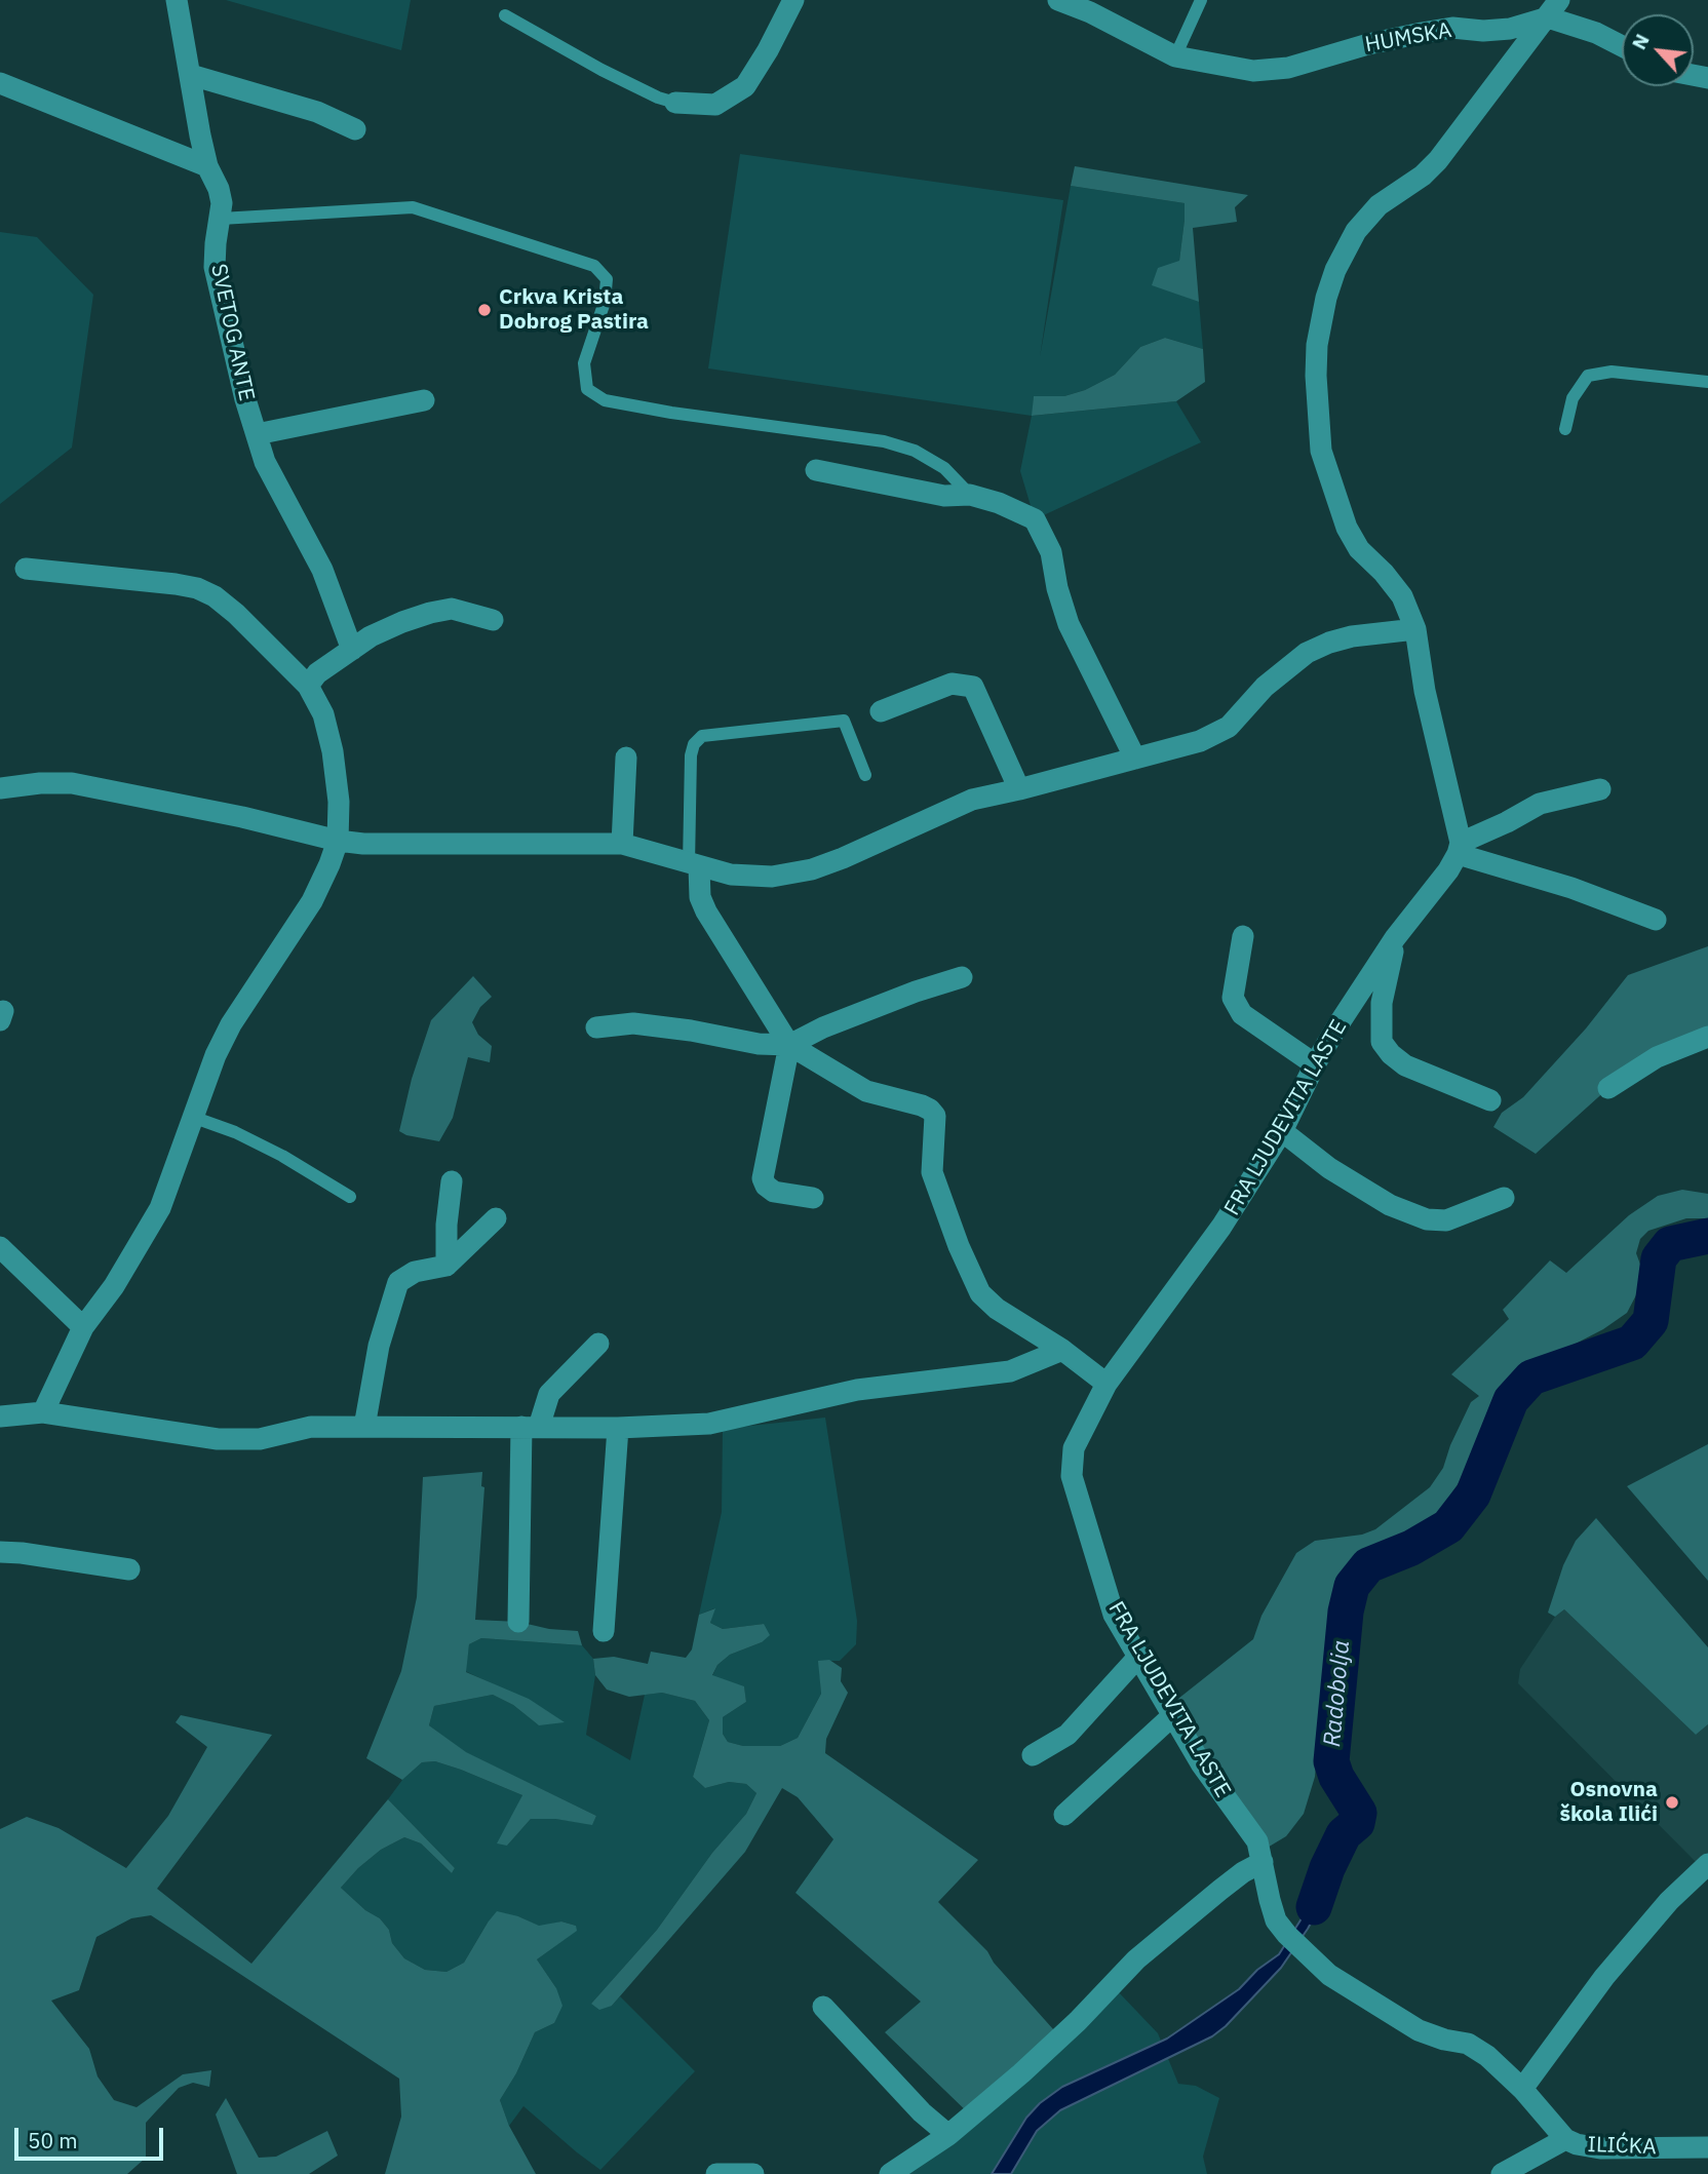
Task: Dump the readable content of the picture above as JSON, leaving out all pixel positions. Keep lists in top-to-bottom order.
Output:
{
  "streets": {
    "street": [
      "HUMSKA",
      "SVETOG ANTE",
      "FRA LJUDEVITA LASTE",
      "ILIĆKA"
    ]
  },
  "crossings": [
    ["FRA LJUDEVITA LASTE", "ILIĆKA"]
  ],
  "water": ["Radobolja"],
  "places": ["Crkva Krista Dobrog Pastira", "Osnovna škola Ilići"],
  "scale_bar": "50 m",
  "north": "top left"
}
